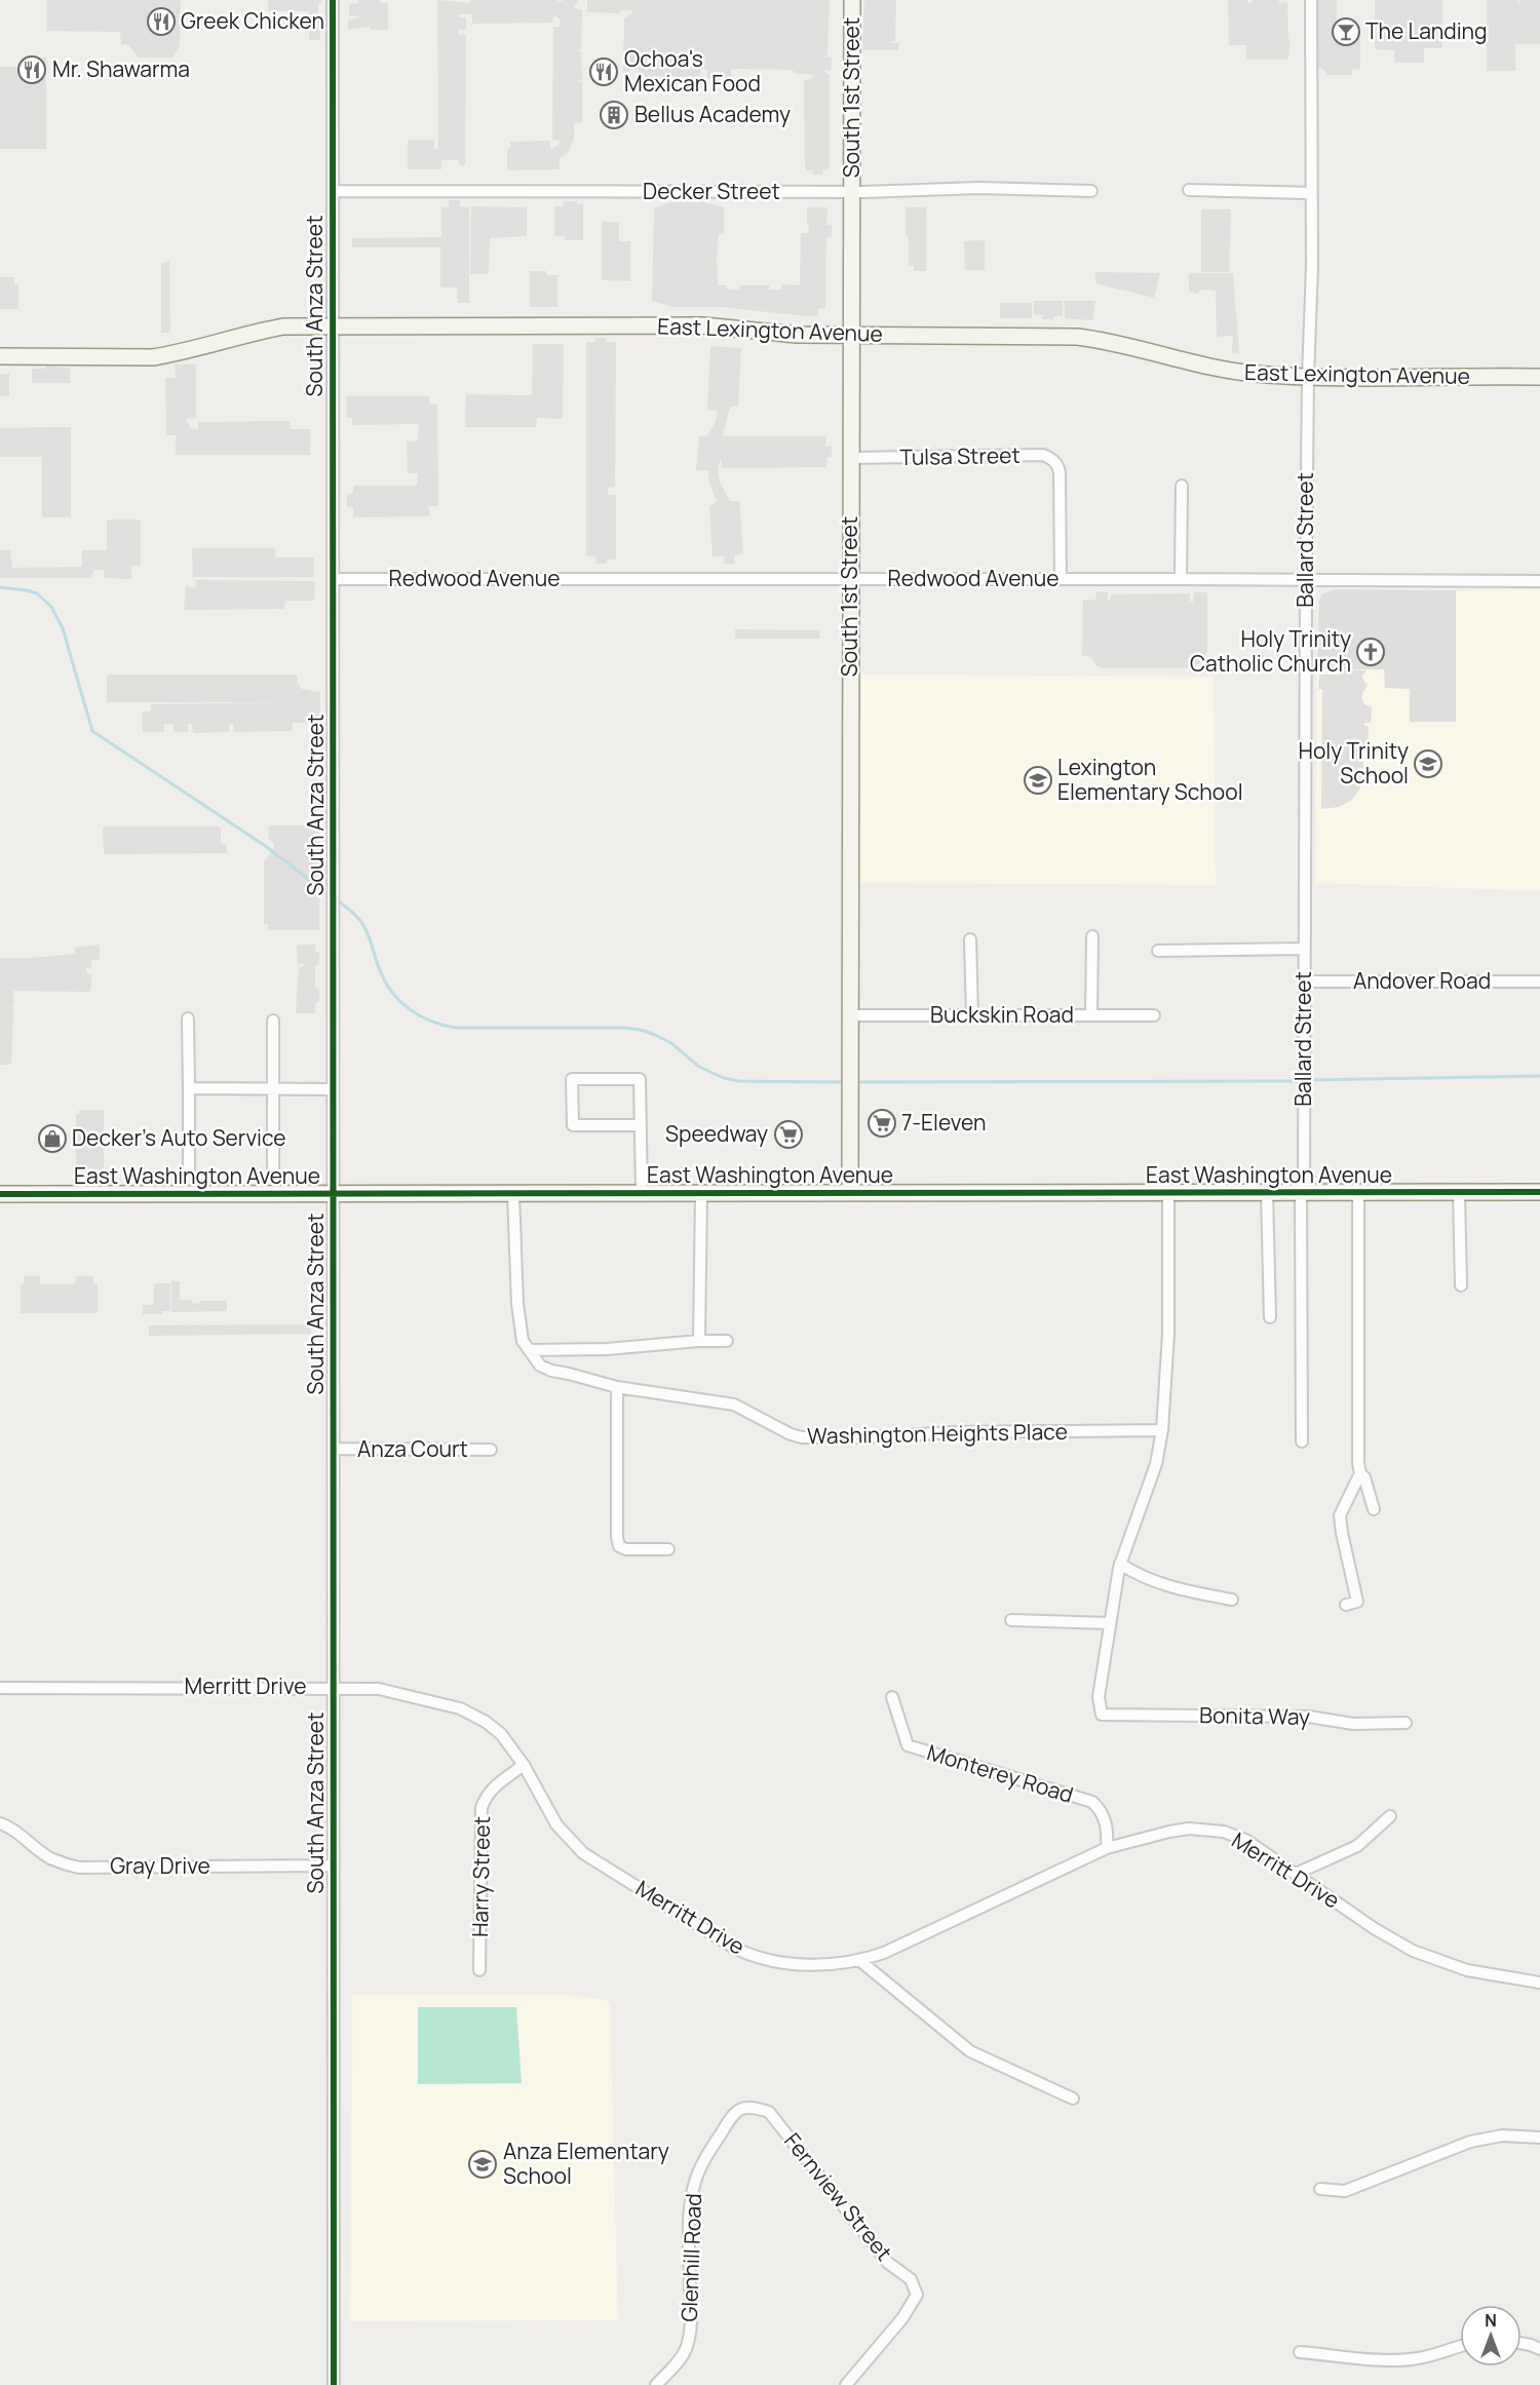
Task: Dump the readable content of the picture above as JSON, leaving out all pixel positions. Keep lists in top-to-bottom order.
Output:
{
  "streets": {
    "street": [
      "South 1st Street",
      "Decker Street",
      "South Anza Street",
      "East Lexington Avenue",
      "Tulsa Street",
      "Ballard Street",
      "Redwood Avenue",
      "Andover Road",
      "Buckskin Road",
      "East Washington Avenue",
      "Washington Heights Place",
      "Anza Court",
      "Merritt Drive",
      "Bonita Way",
      "Monterey Road",
      "Gray Drive",
      "Harry Street",
      "Fernview Street",
      "Glenhill Road"
    ]
  },
  "crossings": [
    ["South 1st Street", "Decker Street"],
    ["South 1st Street", "East Lexington Avenue"],
    ["South 1st Street", "Tulsa Street"],
    ["South 1st Street", "Redwood Avenue"],
    ["South 1st Street", "Buckskin Road"],
    ["South 1st Street", "East Washington Avenue"],
    ["Decker Street", "South Anza Street"],
    ["South Anza Street", "East Lexington Avenue"],
    ["South Anza Street", "Redwood Avenue"],
    ["South Anza Street", "East Washington Avenue"],
    ["South Anza Street", "Anza Court"],
    ["South Anza Street", "Merritt Drive"],
    ["South Anza Street", "Gray Drive"],
    ["East Lexington Avenue", "Ballard Street"],
    ["Tulsa Street", "Redwood Avenue"],
    ["Ballard Street", "Redwood Avenue"],
    ["Ballard Street", "Andover Road"],
    ["Ballard Street", "East Washington Avenue"],
    ["Merritt Drive", "Monterey Road"],
    ["Merritt Drive", "Harry Street"],
    ["Fernview Street", "Glenhill Road"]
  ],
  "places": {
    "restaurant": ["Greek Chicken", "Mr. Shawarma", "Ochoa's Mexican Food"],
    "bar": ["The Landing"],
    "building": ["Bellus Academy"],
    "church": ["Holy Trinity Catholic Church"],
    "school or university": ["Holy Trinity School", "Lexington Elementary School", "Anza Elementary School"],
    "supermarket": ["7-Eleven", "Speedway"],
    "shop": ["Decker's Auto Service"]
  },
  "north": "top"
}
